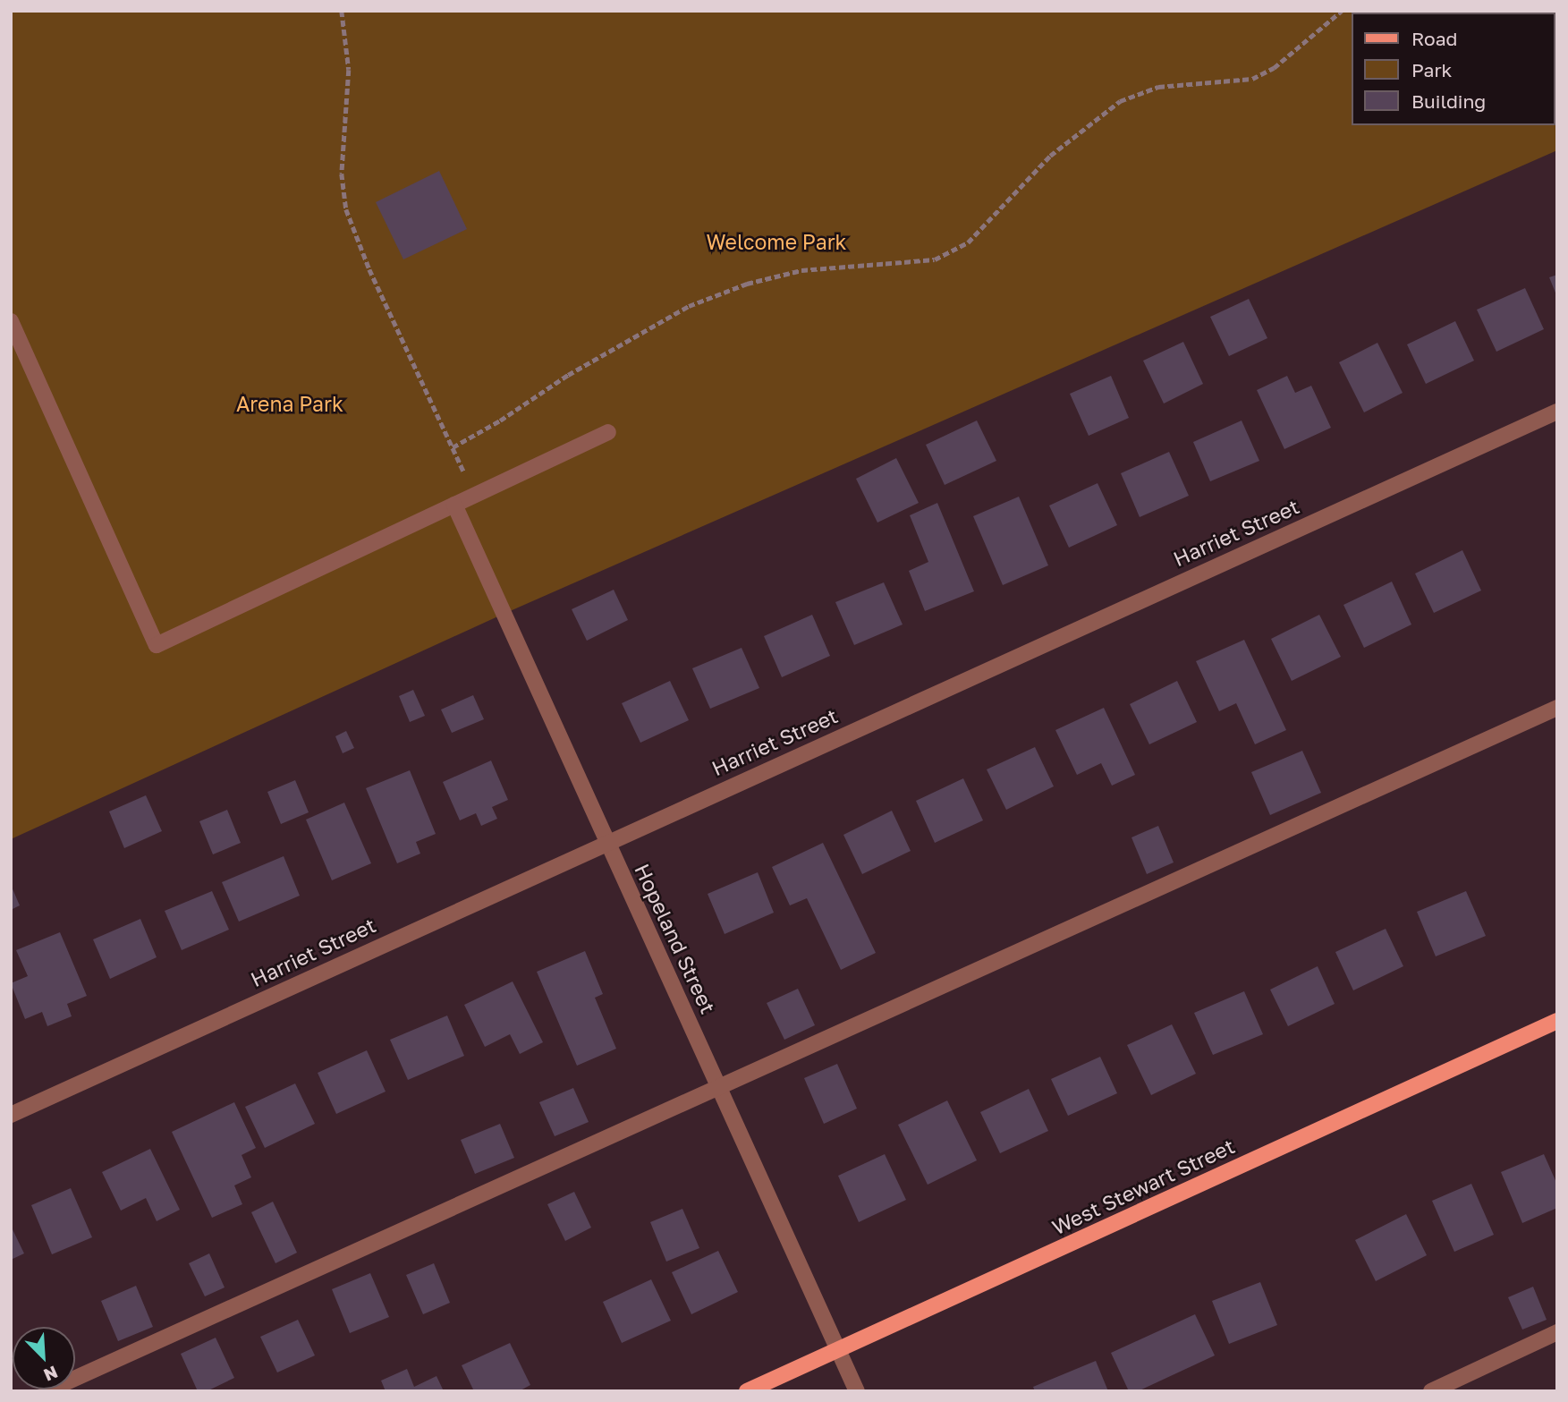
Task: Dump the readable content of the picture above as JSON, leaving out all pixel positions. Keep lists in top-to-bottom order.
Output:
{
  "streets": {
    "main road": ["West Stewart Street"],
    "street": ["Harriet Street", "Hopeland Street"]
  },
  "crossings": [
    ["Harriet Street", "Hopeland Street"],
    ["Hopeland Street", "West Stewart Street"]
  ],
  "parks": ["Welcome Park", "Arena Park"],
  "legend": ["Road", "Park", "Building"],
  "north": "bottom right"
}
